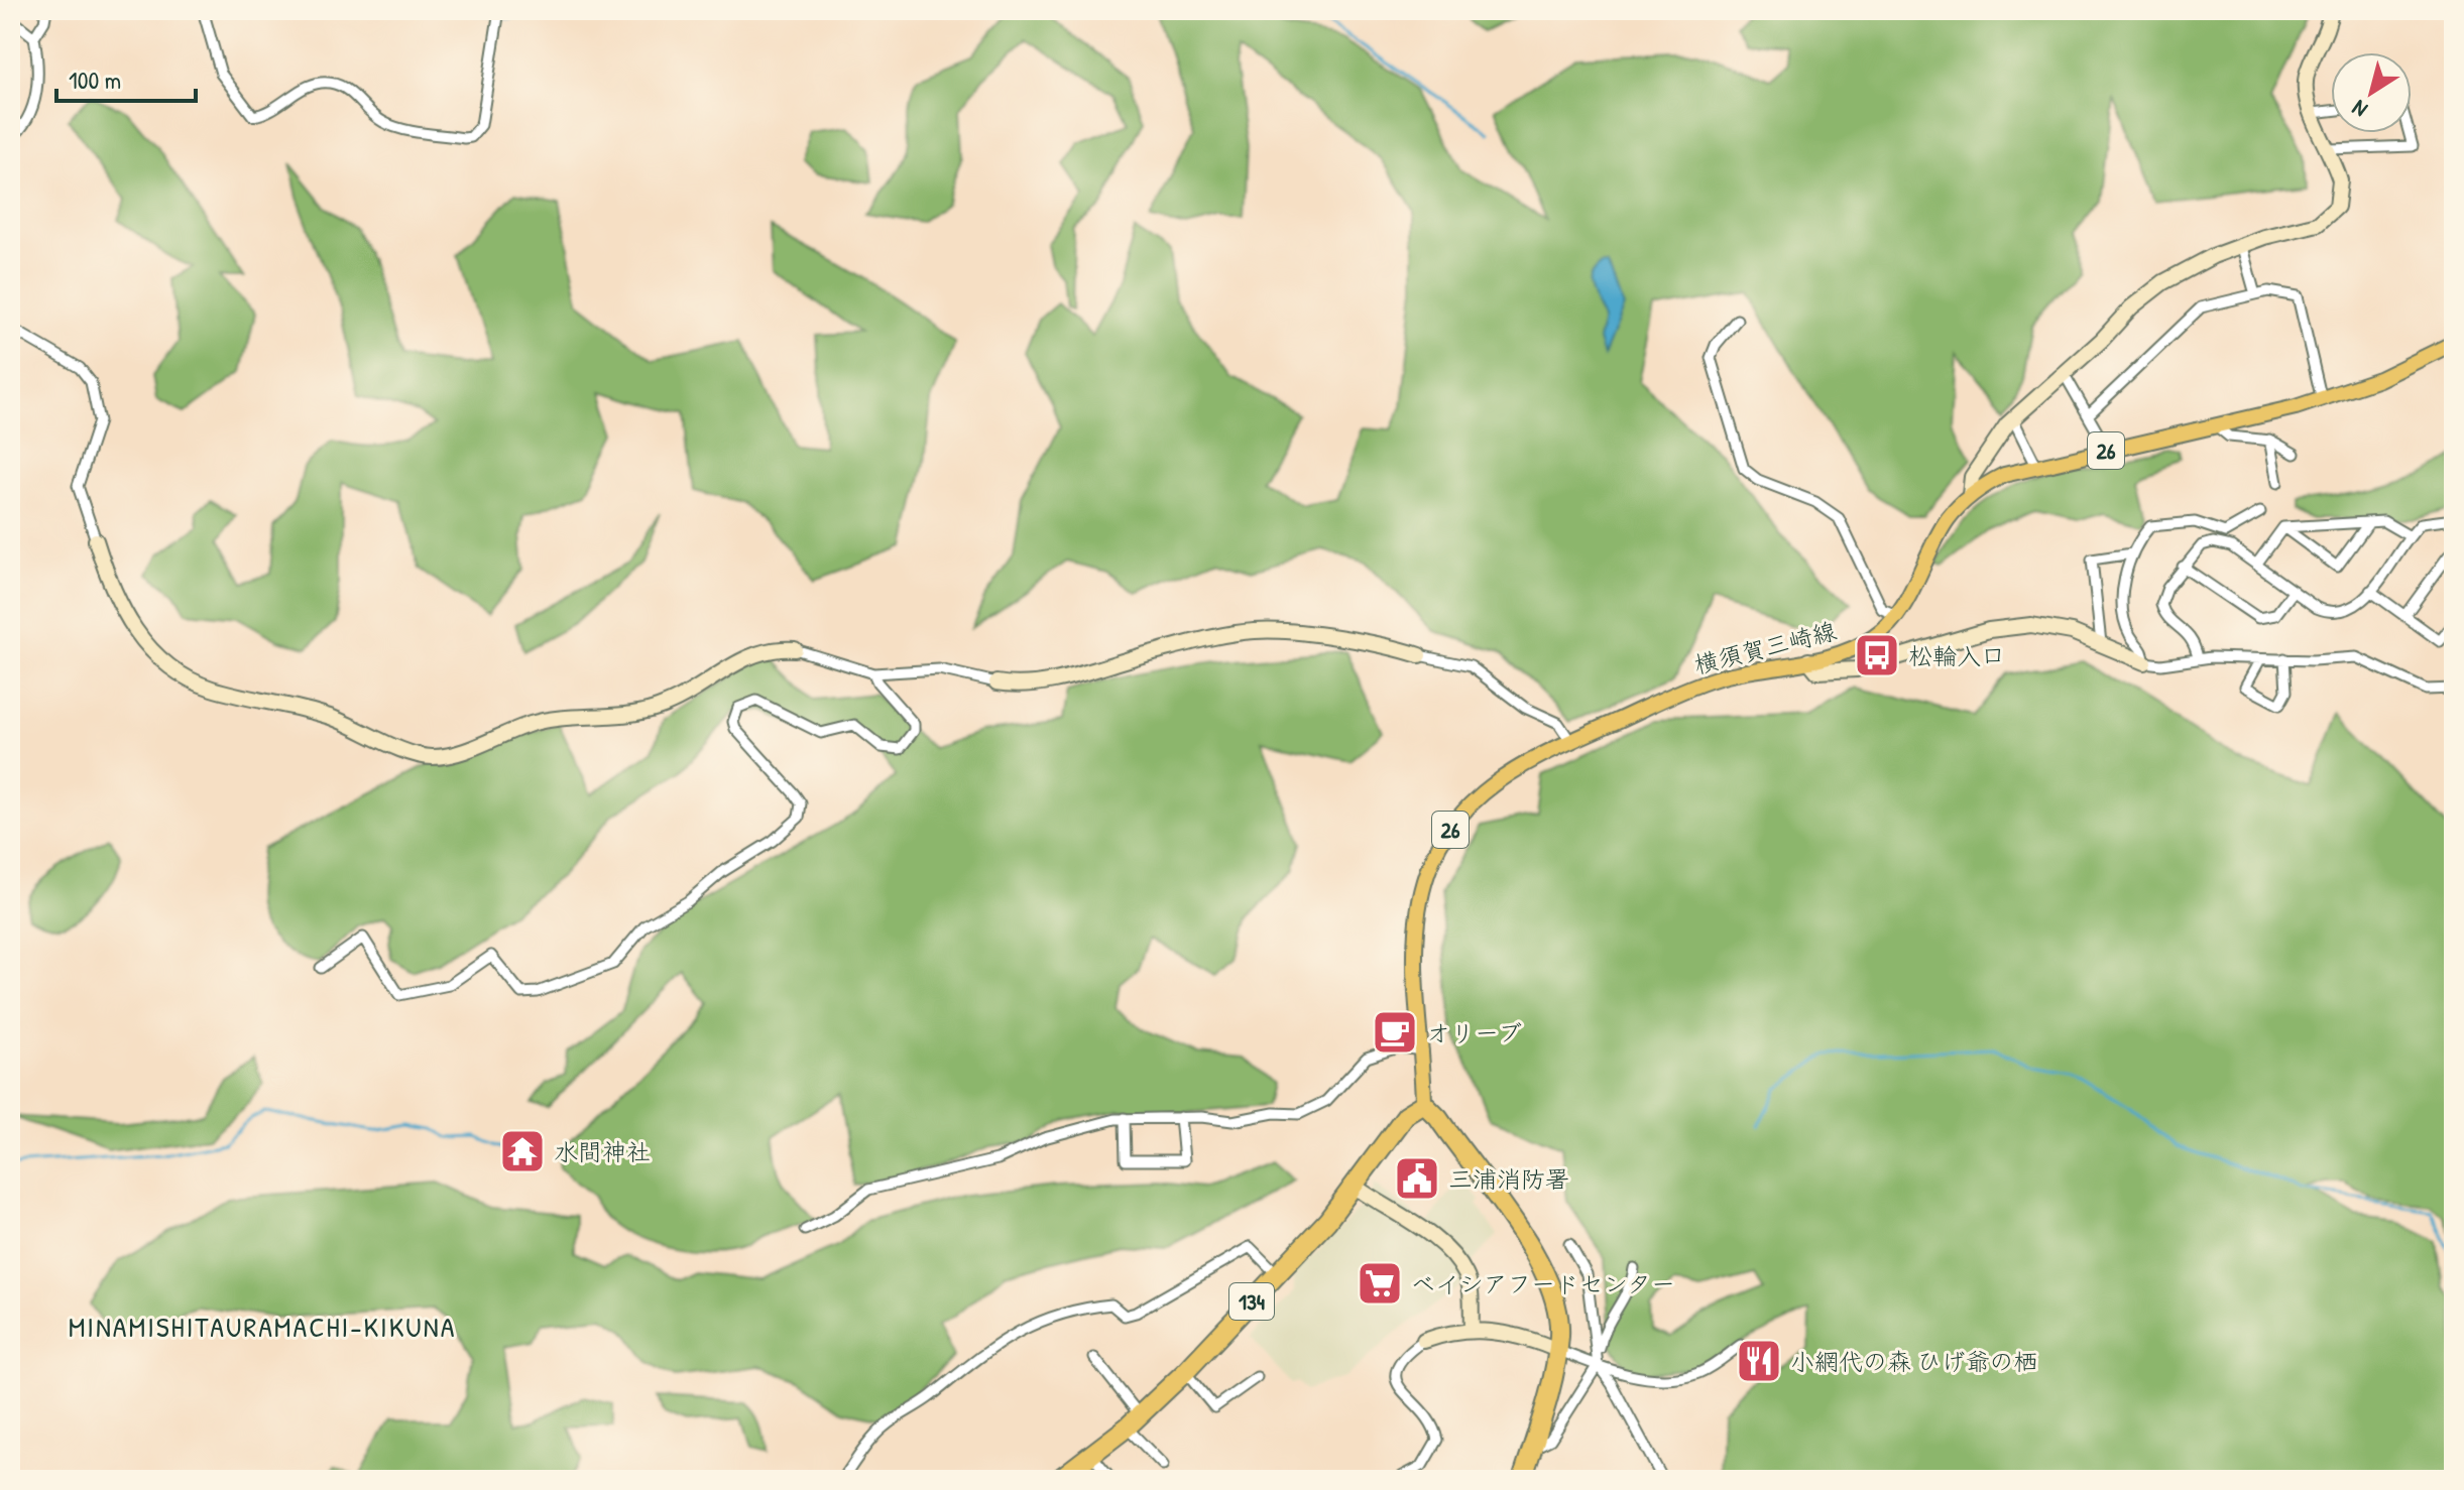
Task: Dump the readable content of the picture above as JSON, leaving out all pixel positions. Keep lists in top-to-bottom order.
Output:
{
  "streets": {
    "highway": ["134"],
    "main road": ["26", "横須賀三崎線"]
  },
  "crossings": [
    ["横須賀三崎線", "134"]
  ],
  "districts": ["MINAMISHITAURAMACHI-KIKUNA"],
  "places": {
    "bus stop": ["松輪入口"],
    "cafe": ["オリーブ"],
    "temple": ["水間神社"],
    "public building": ["三浦消防署"],
    "supermarket": ["ベイシアフードセンター"],
    "restaurant": ["小網代の森 ひげ爺の栖"]
  },
  "scale_bar": "100 m",
  "north": "bottom left"
}
